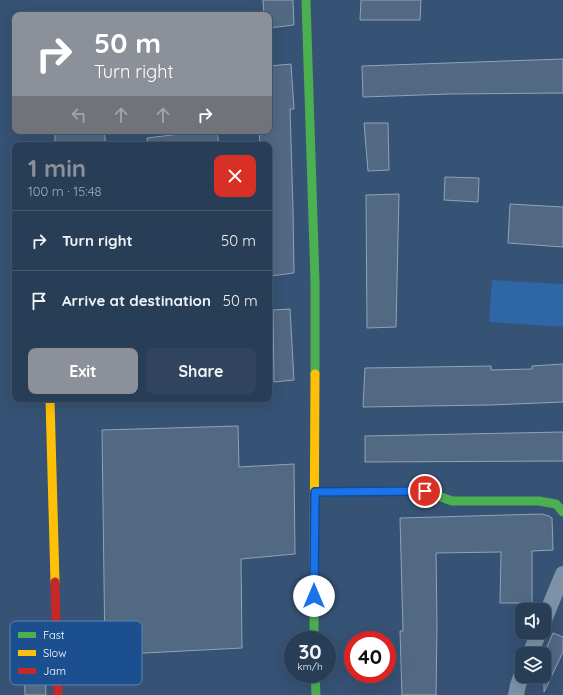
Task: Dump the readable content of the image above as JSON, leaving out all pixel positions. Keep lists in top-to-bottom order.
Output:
{
  "legend": ["Fast", "Slow", "Jam"],
  "page": {
    "turn": ["50 m", "Turn right"],
    "heading": ["1 min", "100 m · 15:48"],
    "list": [
      {
        "name": "Turn right",
        "value": "50 m"
      },
      {
        "name": "Arrive at destination",
        "value": "50 m"
      }
    ],
    "buttons": ["Exit", "Share"],
    "speed": "30 km/h",
    "limit": "40"
  }
}
